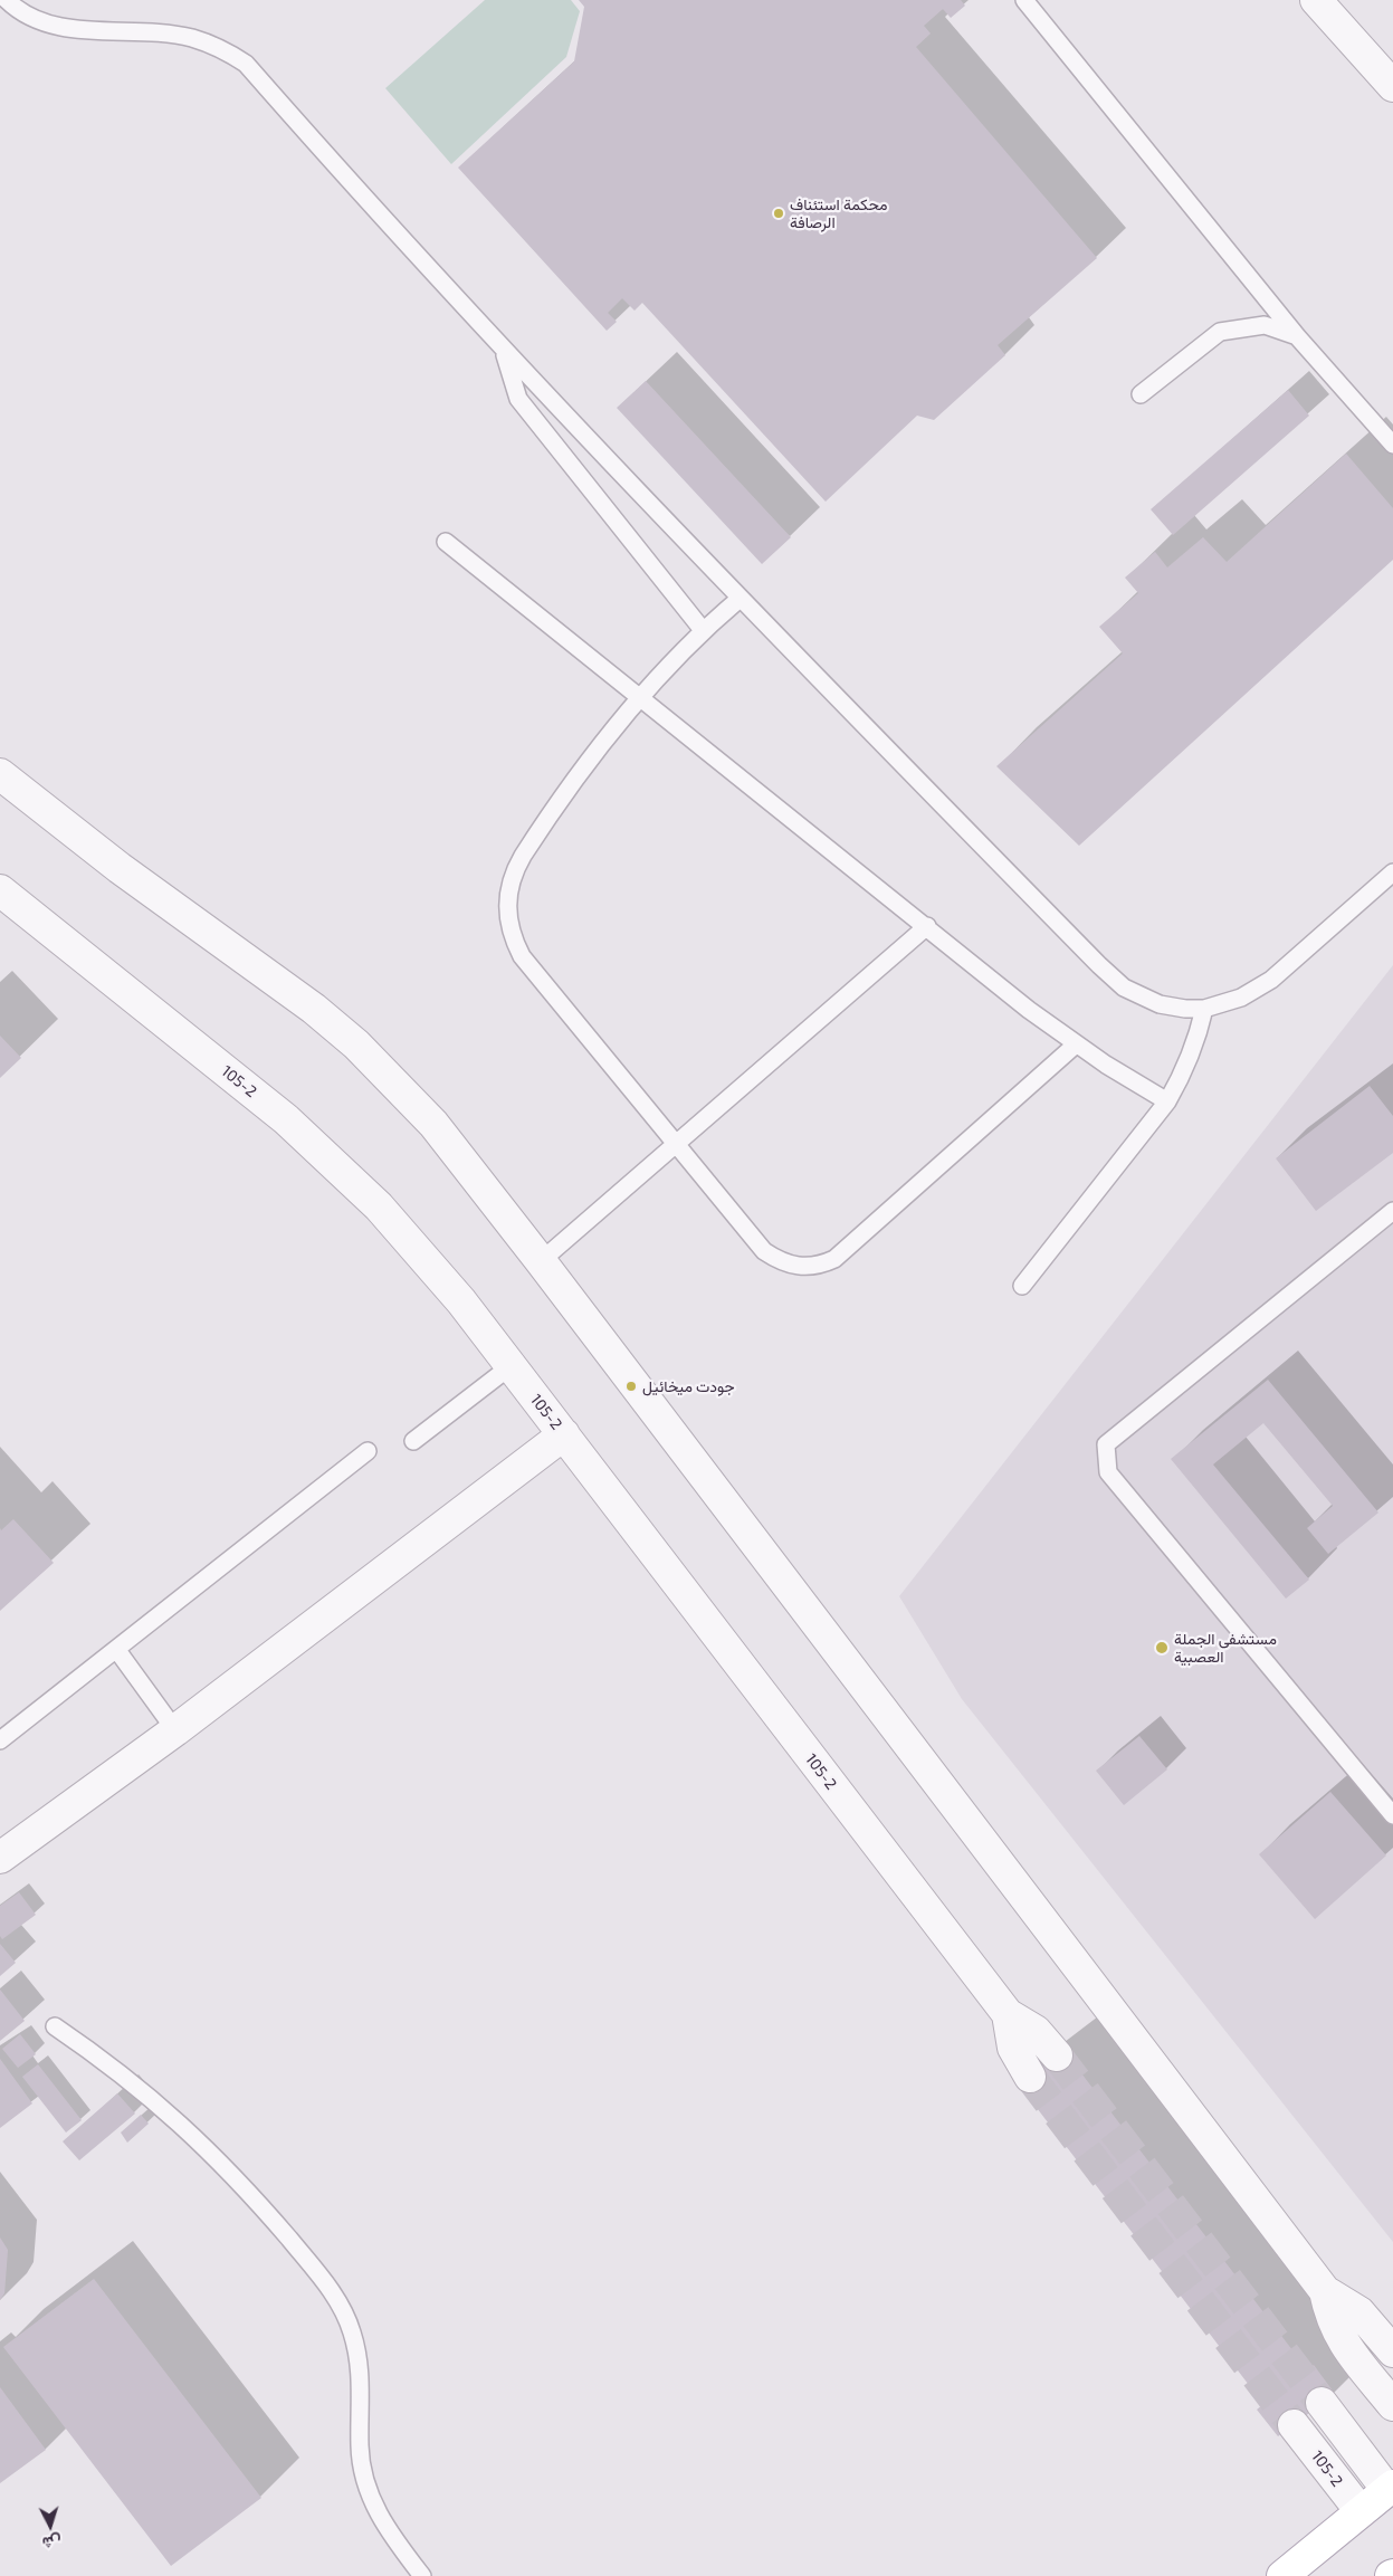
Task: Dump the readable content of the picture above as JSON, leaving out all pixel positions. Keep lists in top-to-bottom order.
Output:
{
  "streets": {
    "street": ["105-2"]
  },
  "places": ["محكمة استئناف الرصافة", "جودت ميخائيل", "مستشفى الجملة العصبية"],
  "north": "bottom"
}
